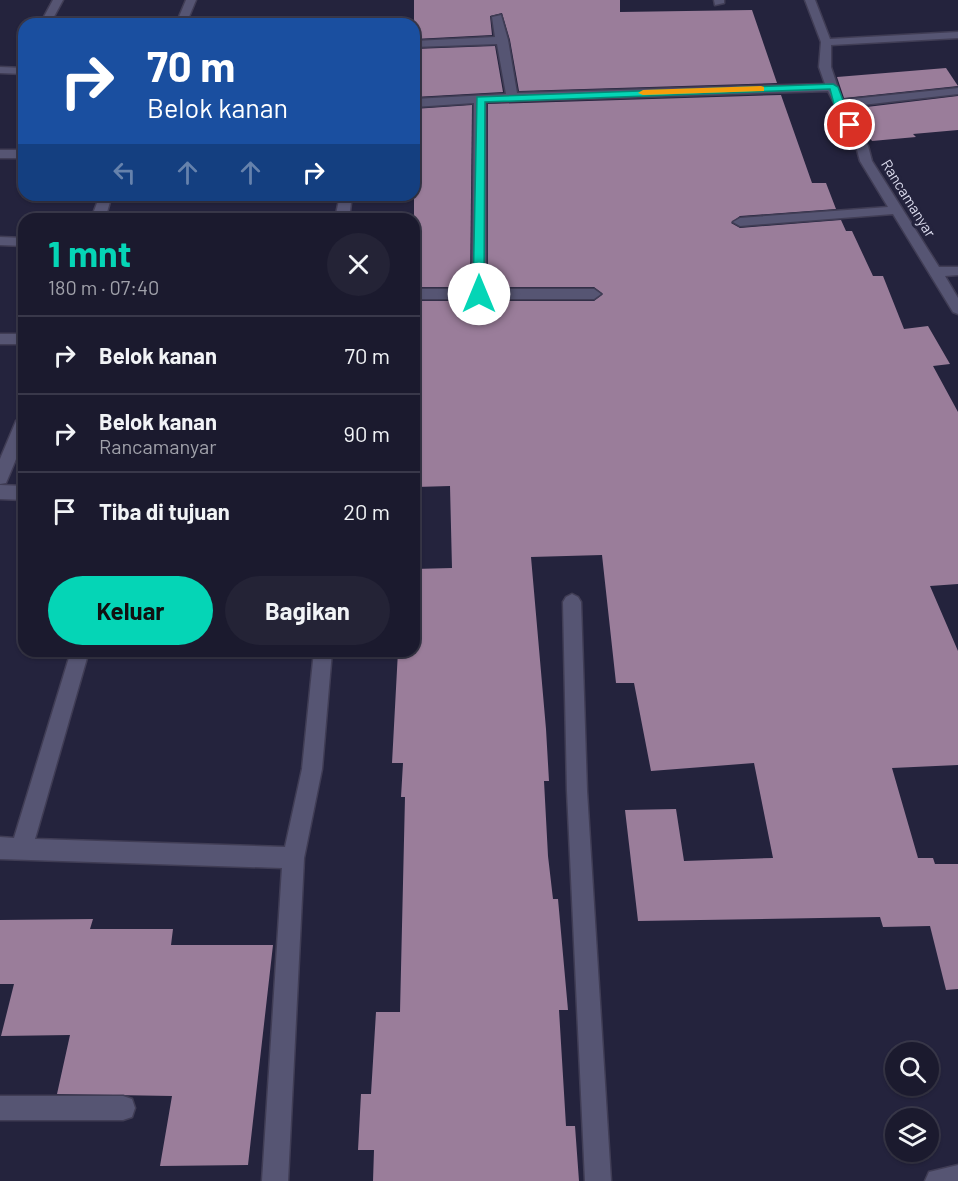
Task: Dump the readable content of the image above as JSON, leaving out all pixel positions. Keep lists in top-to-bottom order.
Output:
{
  "streets": {
    "street": ["Rancamanyar"]
  },
  "page": {
    "turn": ["70 m", "Belok kanan"],
    "heading": ["1 mnt", "180 m · 07:40"],
    "list": [
      {
        "name": "Belok kanan",
        "value": "70 m"
      },
      {
        "name": "Belok kanan",
        "note": "Rancamanyar",
        "value": "90 m"
      },
      {
        "name": "Tiba di tujuan",
        "value": "20 m"
      }
    ],
    "buttons": ["Keluar", "Bagikan"]
  }
}
